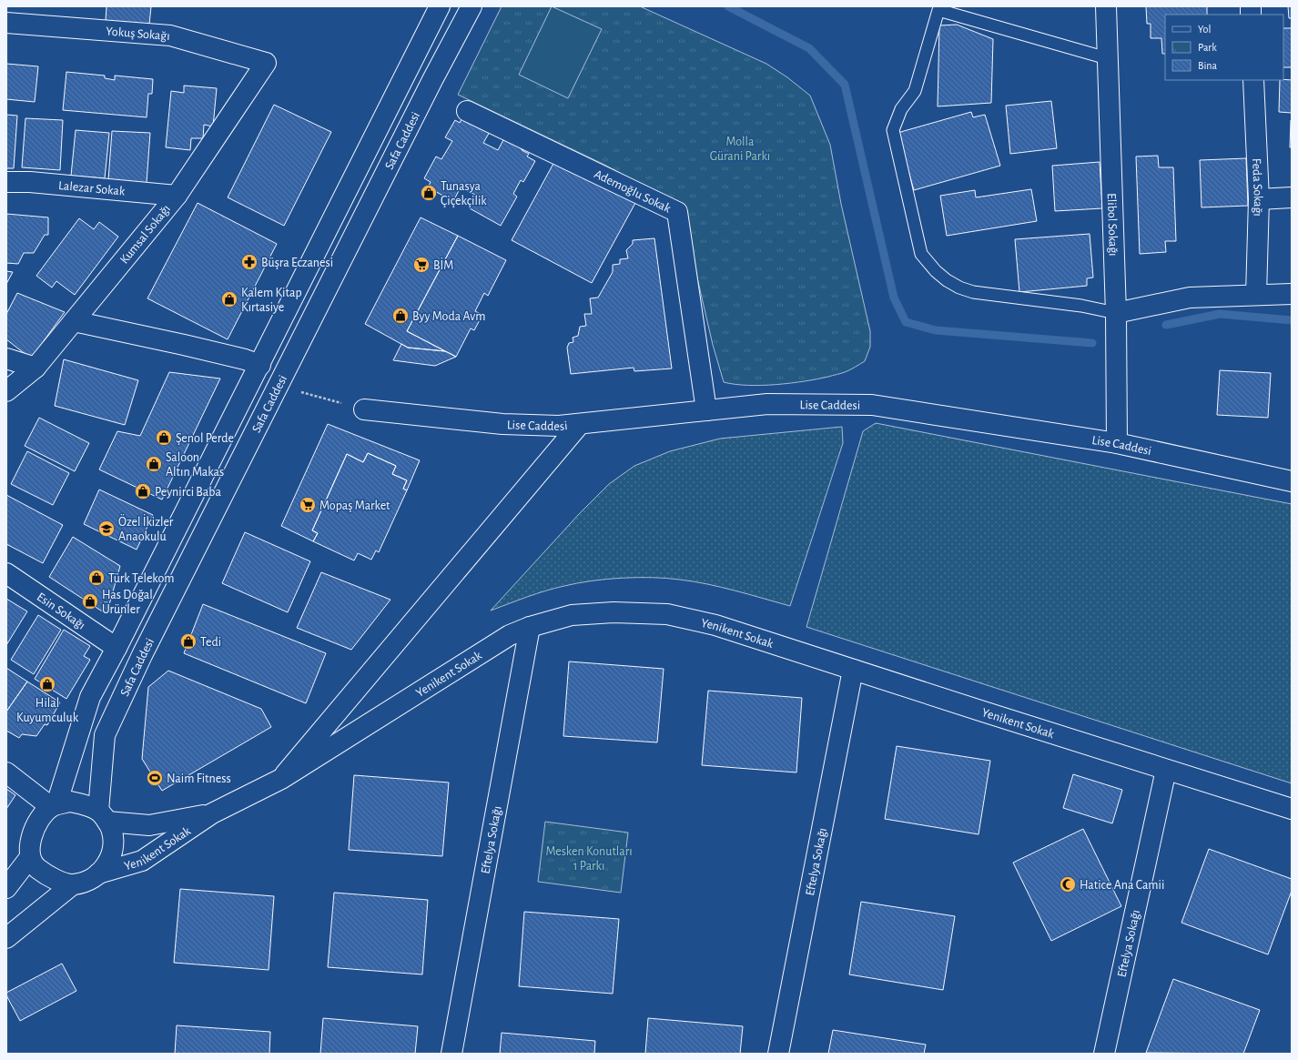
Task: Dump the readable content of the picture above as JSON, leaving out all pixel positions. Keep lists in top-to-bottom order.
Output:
{
  "streets": {
    "street": [
      "Yokuş Sokağı",
      "Safa Caddesi",
      "Lalezar Sokak",
      "Feda Sokağı",
      "Ademoğlu Sokak",
      "Elibol Sokağı",
      "Kumsal Sokağı",
      "Lise Caddesi",
      "Esin Sokağı",
      "Yenikent Sokak",
      "Eftelya Sokağı"
    ]
  },
  "crossings": [
    ["Yokuş Sokağı", "Kumsal Sokağı"],
    ["Safa Caddesi", "Esin Sokağı"],
    ["Safa Caddesi", "Yenikent Sokak"],
    ["Lalezar Sokak", "Kumsal Sokağı"],
    ["Ademoğlu Sokak", "Lise Caddesi"],
    ["Elibol Sokağı", "Lise Caddesi"],
    ["Yenikent Sokak", "Eftelya Sokağı"]
  ],
  "parks": ["Molla Gürani Parkı", "Mesken Konutları 1 Parkı"],
  "places": {
    "shop": [
      "Tunasya Çiçekçilik",
      "Kalem Kitap Kırtasiye",
      "Byy Moda Avm",
      "Şenol Perde",
      "Saloon Altın Makas",
      "Peynirci Baba",
      "Türk Telekom",
      "Has Doğal Ürünler",
      "Tedi",
      "Hilal Kuyumculuk"
    ],
    "pharmacy": ["Büşra Eczanesi"],
    "supermarket": ["BİM", "Mopaş Market"],
    "school or university": ["Özel İkizler Anaokulu"],
    "sports": ["Naim Fitness"],
    "mosque": ["Hatice Ana Camii"]
  },
  "legend": ["Yol", "Park", "Bina"]
}
